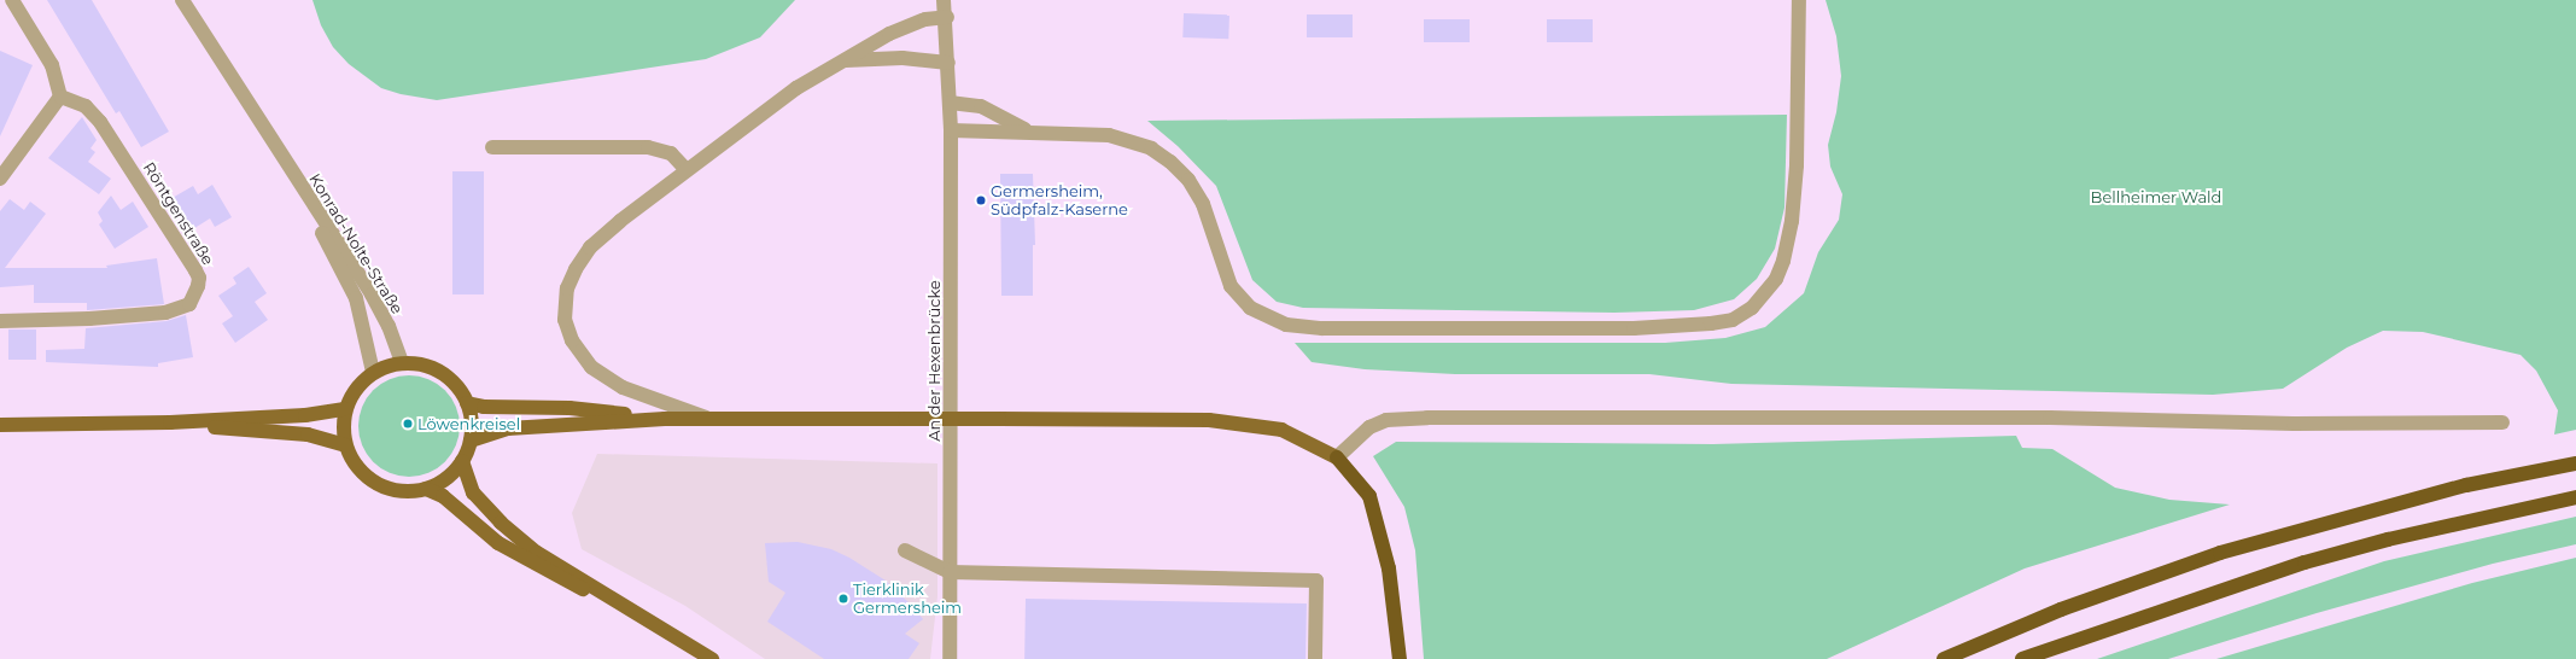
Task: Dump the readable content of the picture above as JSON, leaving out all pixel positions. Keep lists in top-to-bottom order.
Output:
{
  "streets": {
    "street": ["Röntgenstraße", "Konrad-Nolte-Straße", "An der Hexenbrücke"]
  },
  "parks": ["Bellheimer Wald"],
  "places": ["Germersheim, Südpfalz-Kaserne", "Löwenkreisel", "Tierklinik Germersheim"]
}
